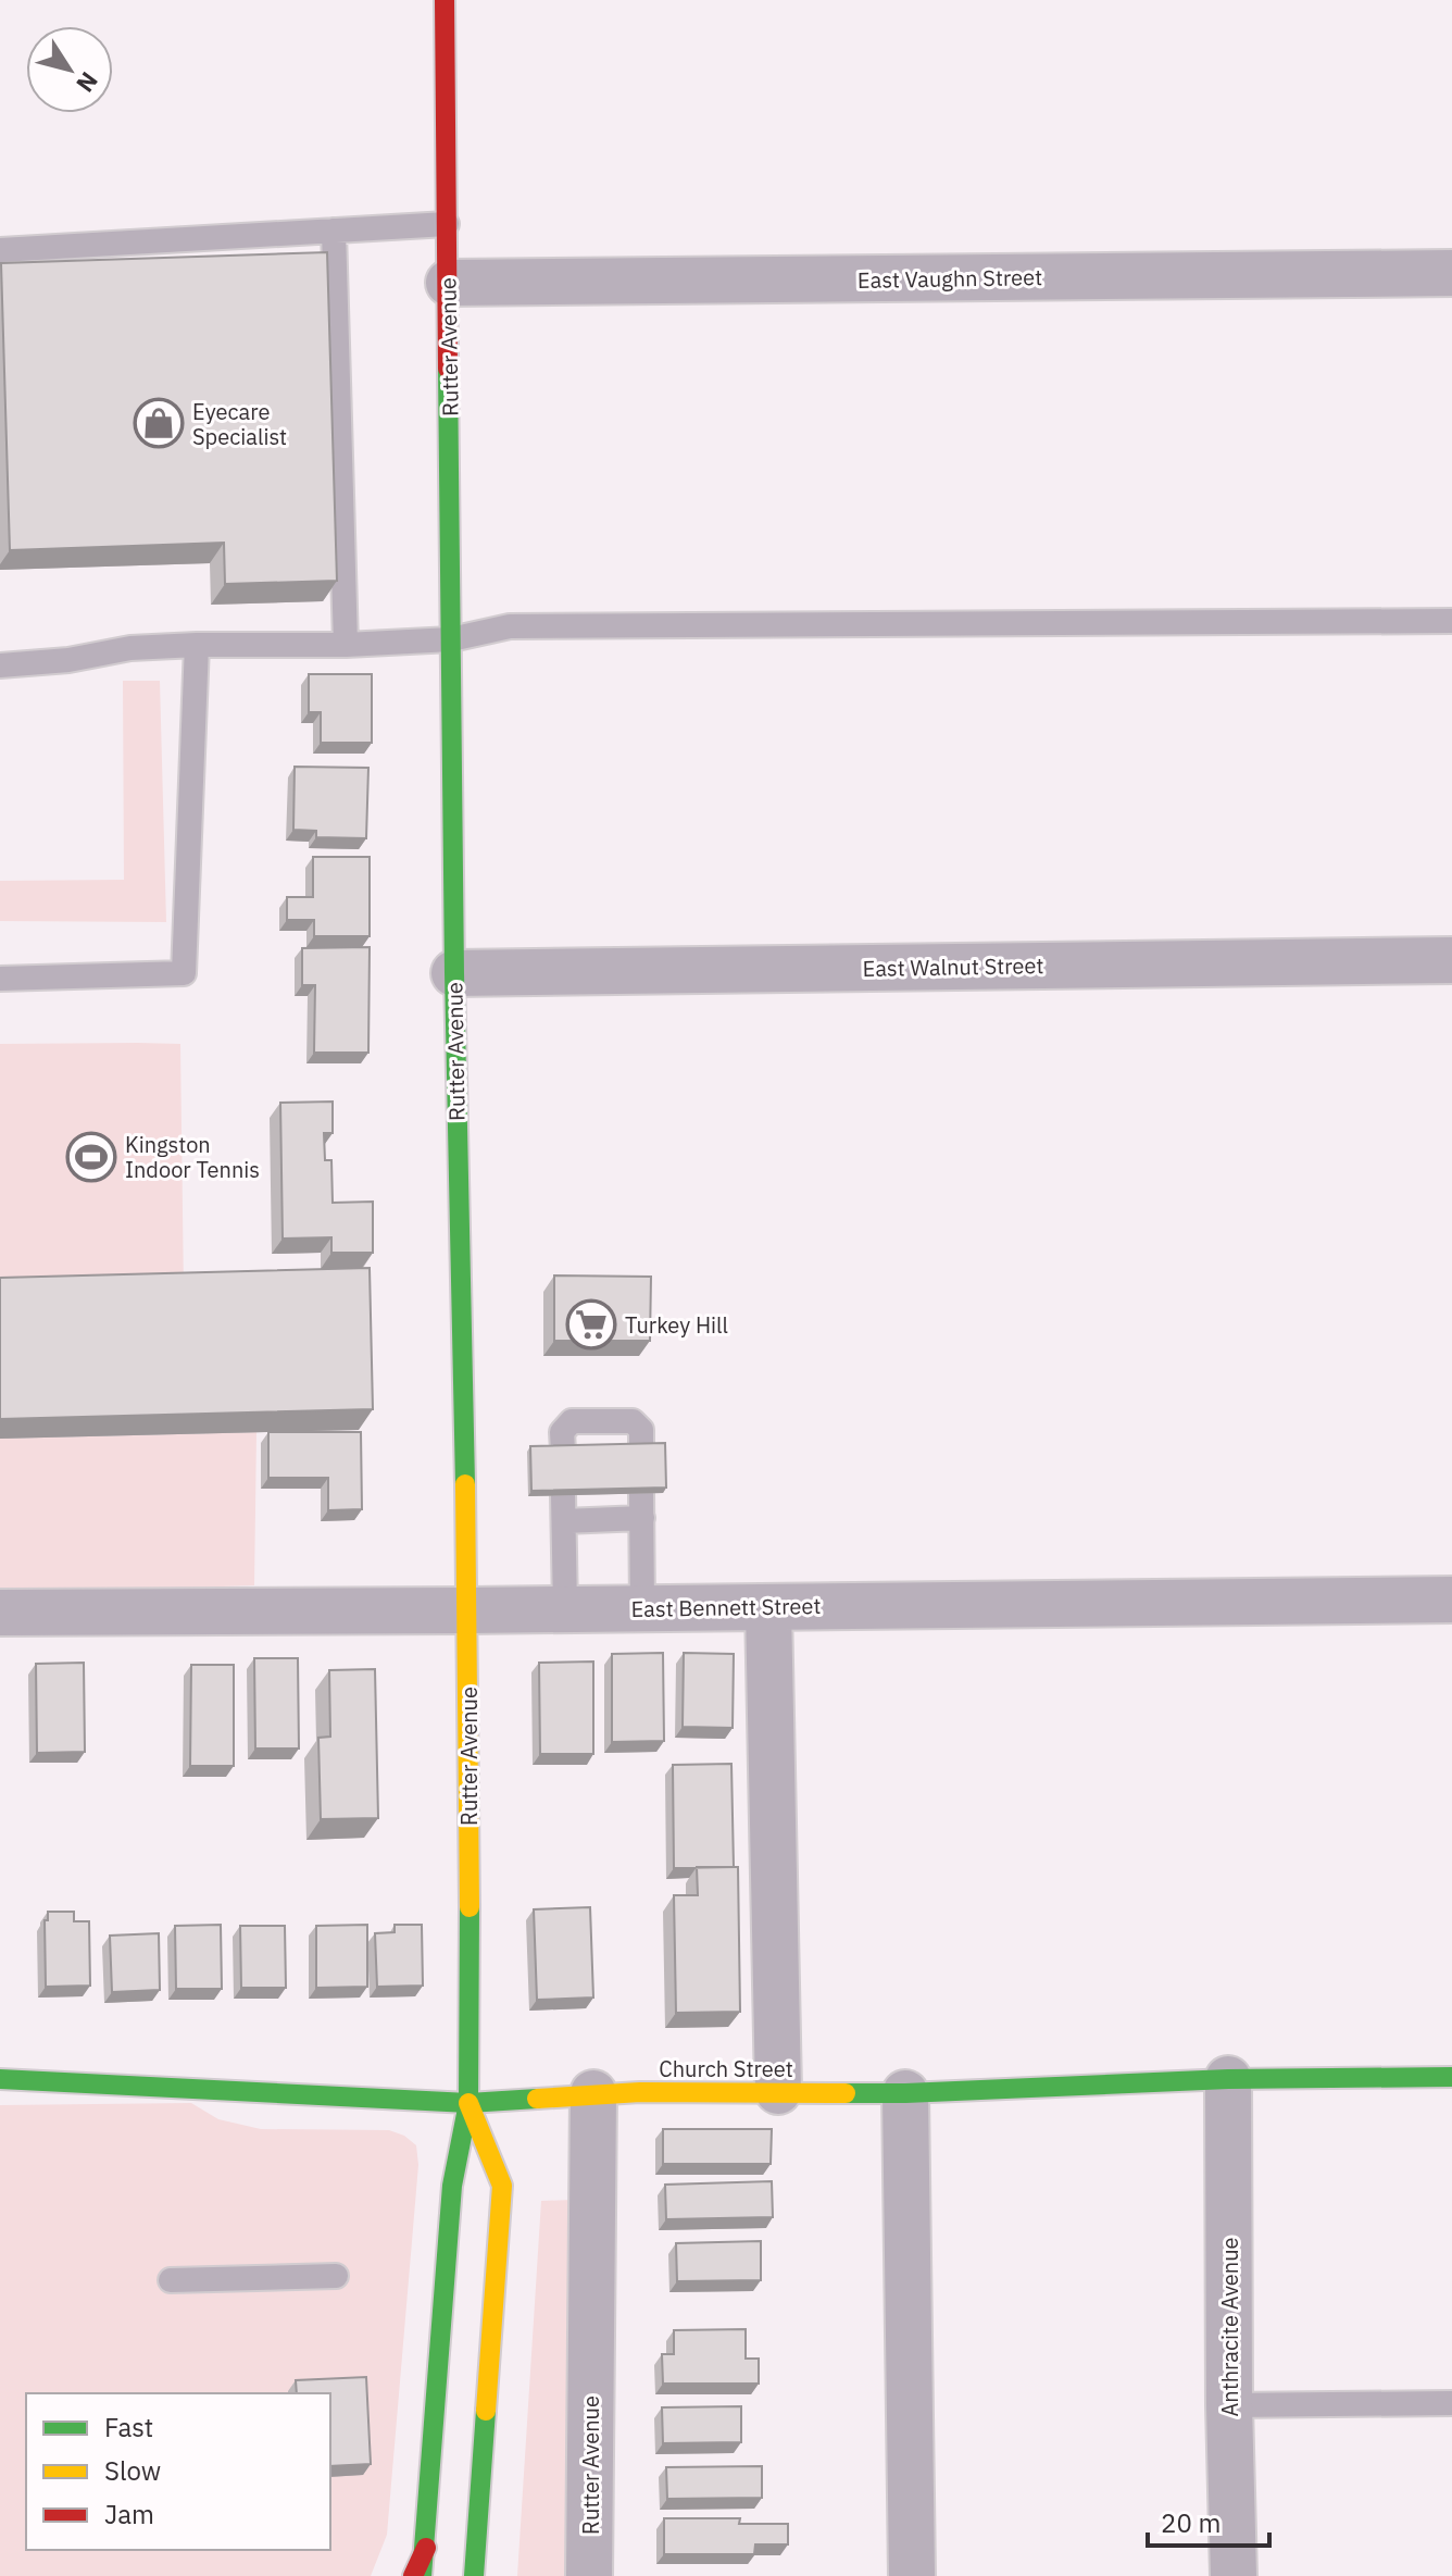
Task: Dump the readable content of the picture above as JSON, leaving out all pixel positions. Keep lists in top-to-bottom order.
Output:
{
  "streets": {
    "main road": ["Rutter Avenue", "Church Street"],
    "street": [
      "East Vaughn Street",
      "East Walnut Street",
      "East Bennett Street",
      "Anthracite Avenue"
    ]
  },
  "crossings": [
    ["East Vaughn Street", "Rutter Avenue"],
    ["Rutter Avenue", "East Walnut Street"],
    ["Rutter Avenue", "East Bennett Street"],
    ["Rutter Avenue", "Church Street"],
    ["Church Street", "Anthracite Avenue"]
  ],
  "places": {
    "shop": ["Eyecare Specialist"],
    "sports": ["Kingston Indoor Tennis"],
    "supermarket": ["Turkey Hill"]
  },
  "legend": ["Fast", "Slow", "Jam"],
  "scale_bar": "20 m",
  "north": "bottom right"
}
